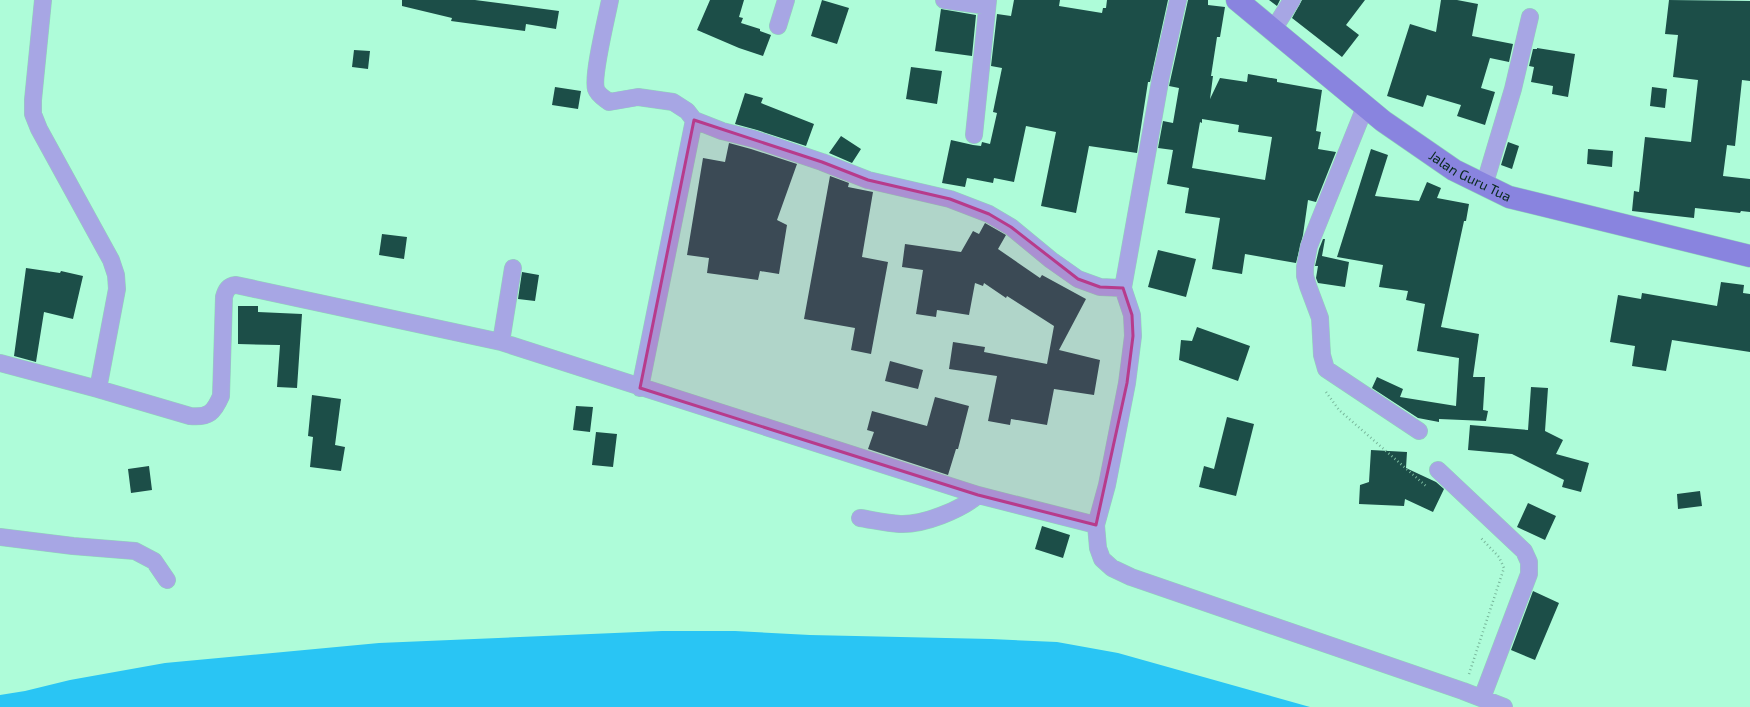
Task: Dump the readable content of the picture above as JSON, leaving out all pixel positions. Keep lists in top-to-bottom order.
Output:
{
  "streets": {
    "main road": ["Jalan Guru Tua"]
  }
}
